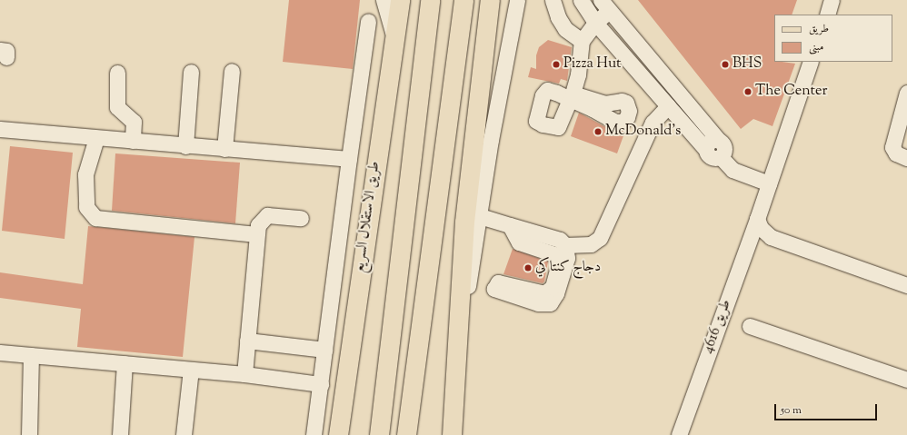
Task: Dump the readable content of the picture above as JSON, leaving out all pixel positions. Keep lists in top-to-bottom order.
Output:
{
  "streets": {
    "main road": ["طريق الاستقلال السريع"],
    "street": ["طريق 4616"]
  },
  "places": [
    "Pizza Hut",
    "BHS",
    "The Center",
    "McDonald's",
    "دجاج كنتاكي"
  ],
  "legend": ["طريق", "مبنى"],
  "scale_bar": "50 m"
}
